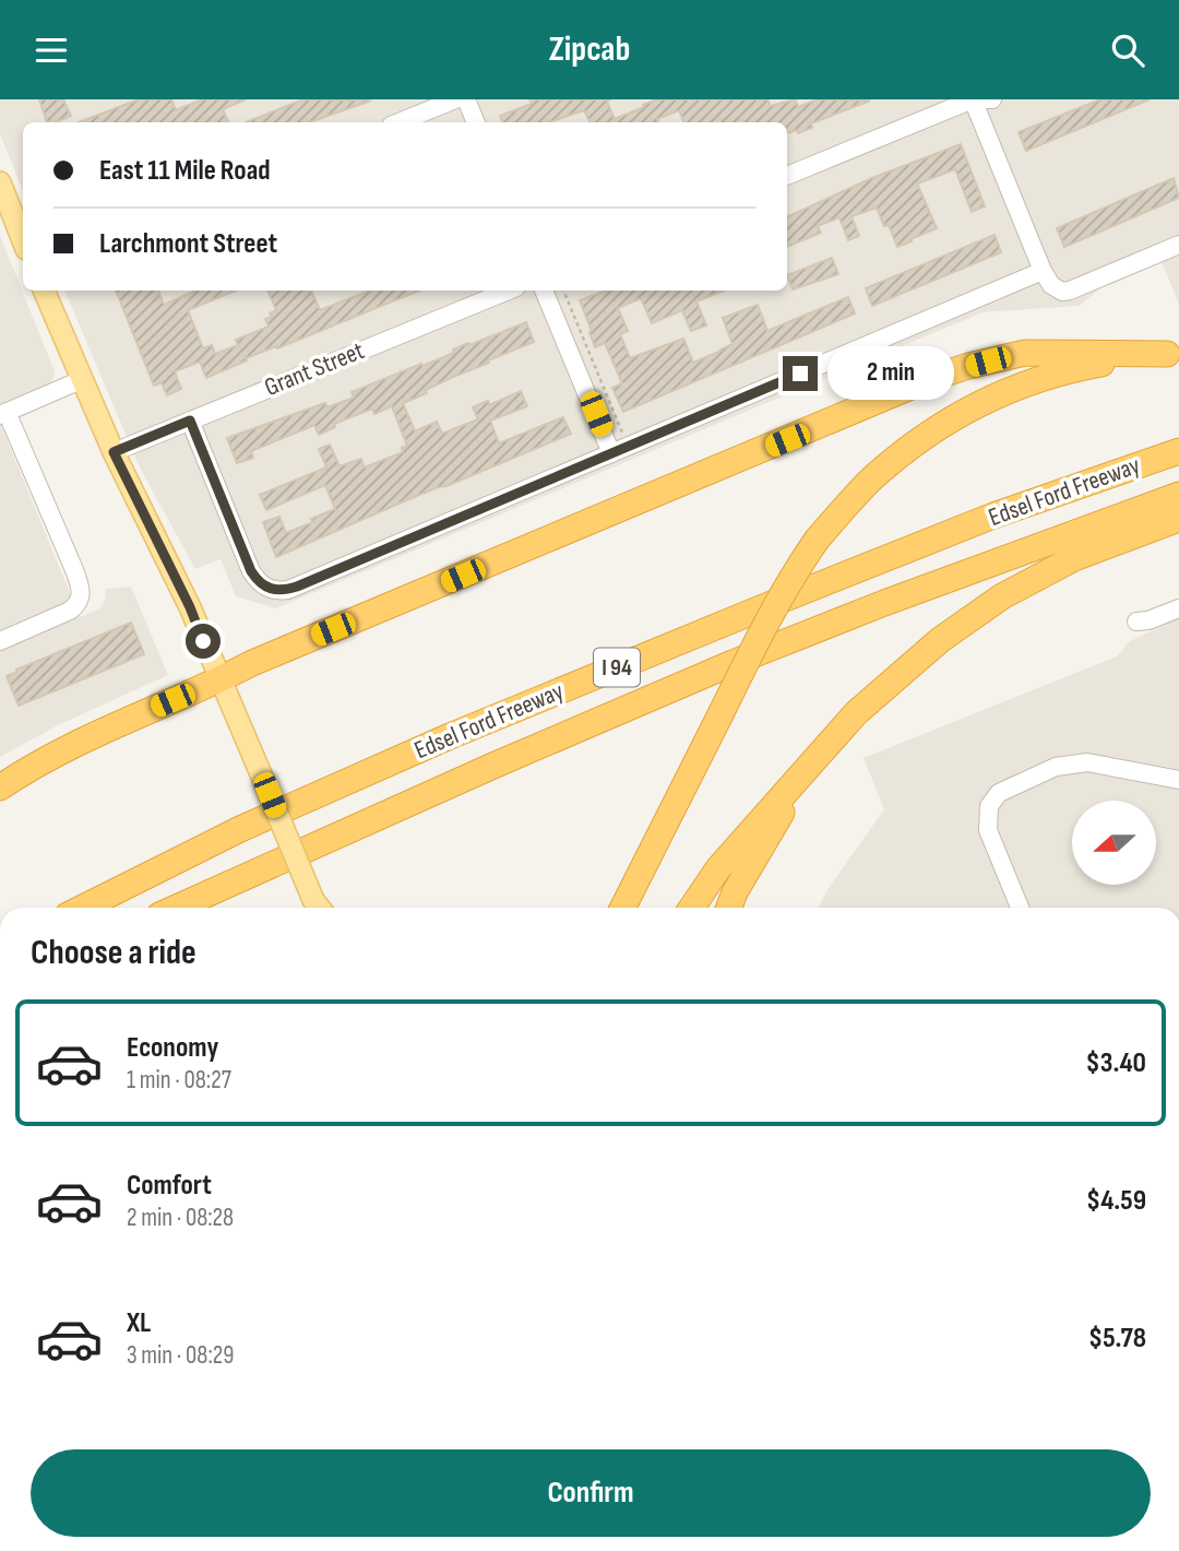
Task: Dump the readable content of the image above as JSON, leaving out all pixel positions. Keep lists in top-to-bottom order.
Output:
{
  "streets": {
    "highway": ["Edsel Ford Freeway", "I 94"],
    "street": ["Grant Street"]
  },
  "north": "left",
  "page": {
    "header": "Zipcab",
    "banner": ["East 11 Mile Road", "Larchmont Street"],
    "bubble": "2 min",
    "heading": "Choose a ride",
    "list": [
      {
        "name": "Economy",
        "note": "1 min · 08:27",
        "value": "$3.40"
      },
      {
        "name": "Comfort",
        "note": "2 min · 08:28",
        "value": "$4.59"
      },
      {
        "name": "XL",
        "note": "3 min · 08:29",
        "value": "$5.78"
      }
    ],
    "buttons": "Confirm"
  }
}
